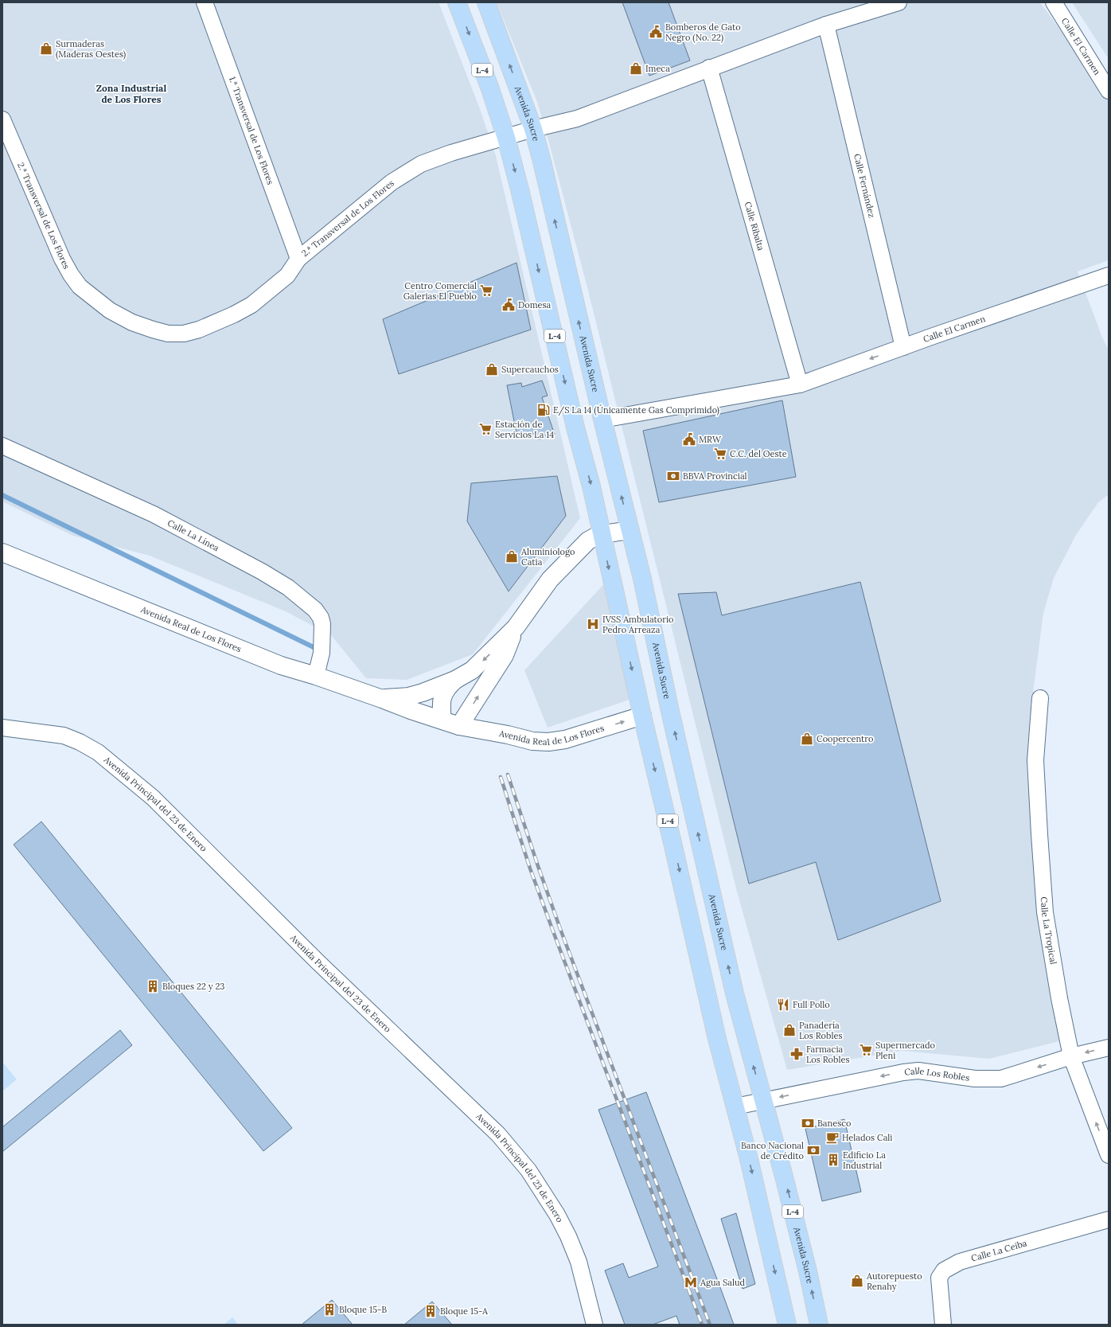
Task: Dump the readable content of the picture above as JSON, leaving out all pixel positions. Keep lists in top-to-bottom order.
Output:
{
  "streets": {
    "main road": ["L-4", "Avenida Sucre"],
    "street": [
      "Calle El Carmen",
      "1.ª Transversal de Los Flores",
      "Calle Fernández",
      "2.ª Transversal de Los Flores",
      "Calle Ribalta",
      "Calle La Línea",
      "Avenida Real de Los Flores",
      "Avenida Principal del 23 de Enero",
      "Calle La Tropical",
      "Calle Los Robles",
      "Calle La Ceiba"
    ]
  },
  "crossings": [
    ["Calle El Carmen", "Avenida Sucre"],
    ["Calle El Carmen", "Calle Fernández"],
    ["Calle El Carmen", "Calle Ribalta"],
    ["L-4", "2.ª Transversal de Los Flores"],
    ["L-4", "Avenida Real de Los Flores"],
    ["L-4", "Calle Los Robles"],
    ["Avenida Sucre", "2.ª Transversal de Los Flores"],
    ["Avenida Sucre", "Avenida Real de Los Flores"],
    ["Avenida Sucre", "Calle Los Robles"],
    ["1.ª Transversal de Los Flores", "2.ª Transversal de Los Flores"],
    ["Calle Fernández", "2.ª Transversal de Los Flores"],
    ["2.ª Transversal de Los Flores", "Calle Ribalta"],
    ["Calle La Línea", "Avenida Real de Los Flores"],
    ["Calle La Tropical", "Calle Los Robles"]
  ],
  "one_way": ["Calle Los Robles"],
  "districts": ["Zona Industrial de Los Flores"],
  "places": {
    "public building": ["Bomberos de Gato Negro (No. 22)", "Domesa", "MRW"],
    "shop": [
      "Surmaderas (Maderas Oestes)",
      "Imeca",
      "Supercauchos",
      "Aluminiologo Catia",
      "Coopercentro",
      "Panadería Los Robles",
      "Autorepuesto Renahy"
    ],
    "supermarket": [
      "Centro Comercial Galerias El Pueblo",
      "Estación de Servicios La 14",
      "C.C. del Oeste",
      "Supermercado Pleni"
    ],
    "fuel station": ["E/S La 14 (Únicamente Gas Comprimido)"],
    "bank": ["BBVA Provincial", "Banesco", "Banco Nacional de Crédito"],
    "hospital": ["IVSS Ambulatorio Pedro Arreaza"],
    "building": [
      "Bloques 22 y 23",
      "Edificio La Industrial",
      "Bloque 15-B",
      "Bloque 15-A"
    ],
    "restaurant": ["Full Pollo"],
    "pharmacy": ["Farmacia Los Robles"],
    "cafe": ["Helados Cali"],
    "metro station": ["Agua Salud"]
  }
}
